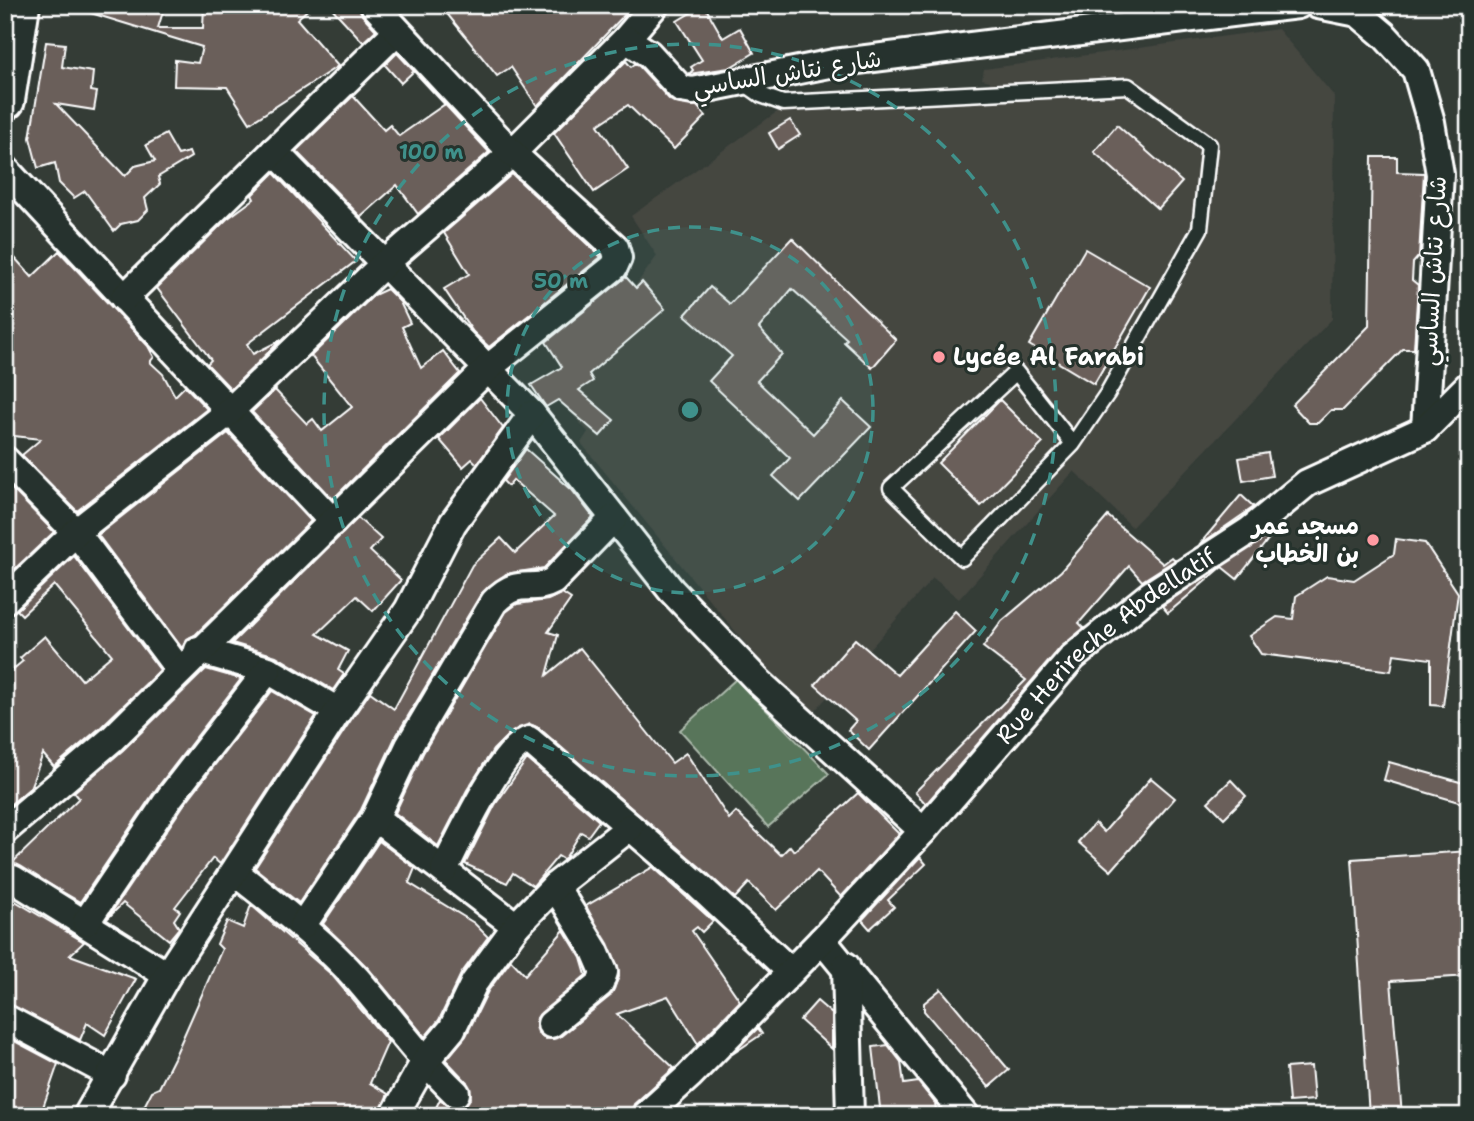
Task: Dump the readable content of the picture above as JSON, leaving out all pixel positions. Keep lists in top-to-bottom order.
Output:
{
  "streets": {
    "street": ["شارع نتاش الساسي", "Rue Herireche Abdellatif"]
  },
  "crossings": [
    ["شارع نتاش الساسي", "Rue Herireche Abdellatif"]
  ],
  "places": ["Lycée Al Farabi", "مسجد عمر بن الخطاب"],
  "rings": ["100 m", "50 m"]
}
